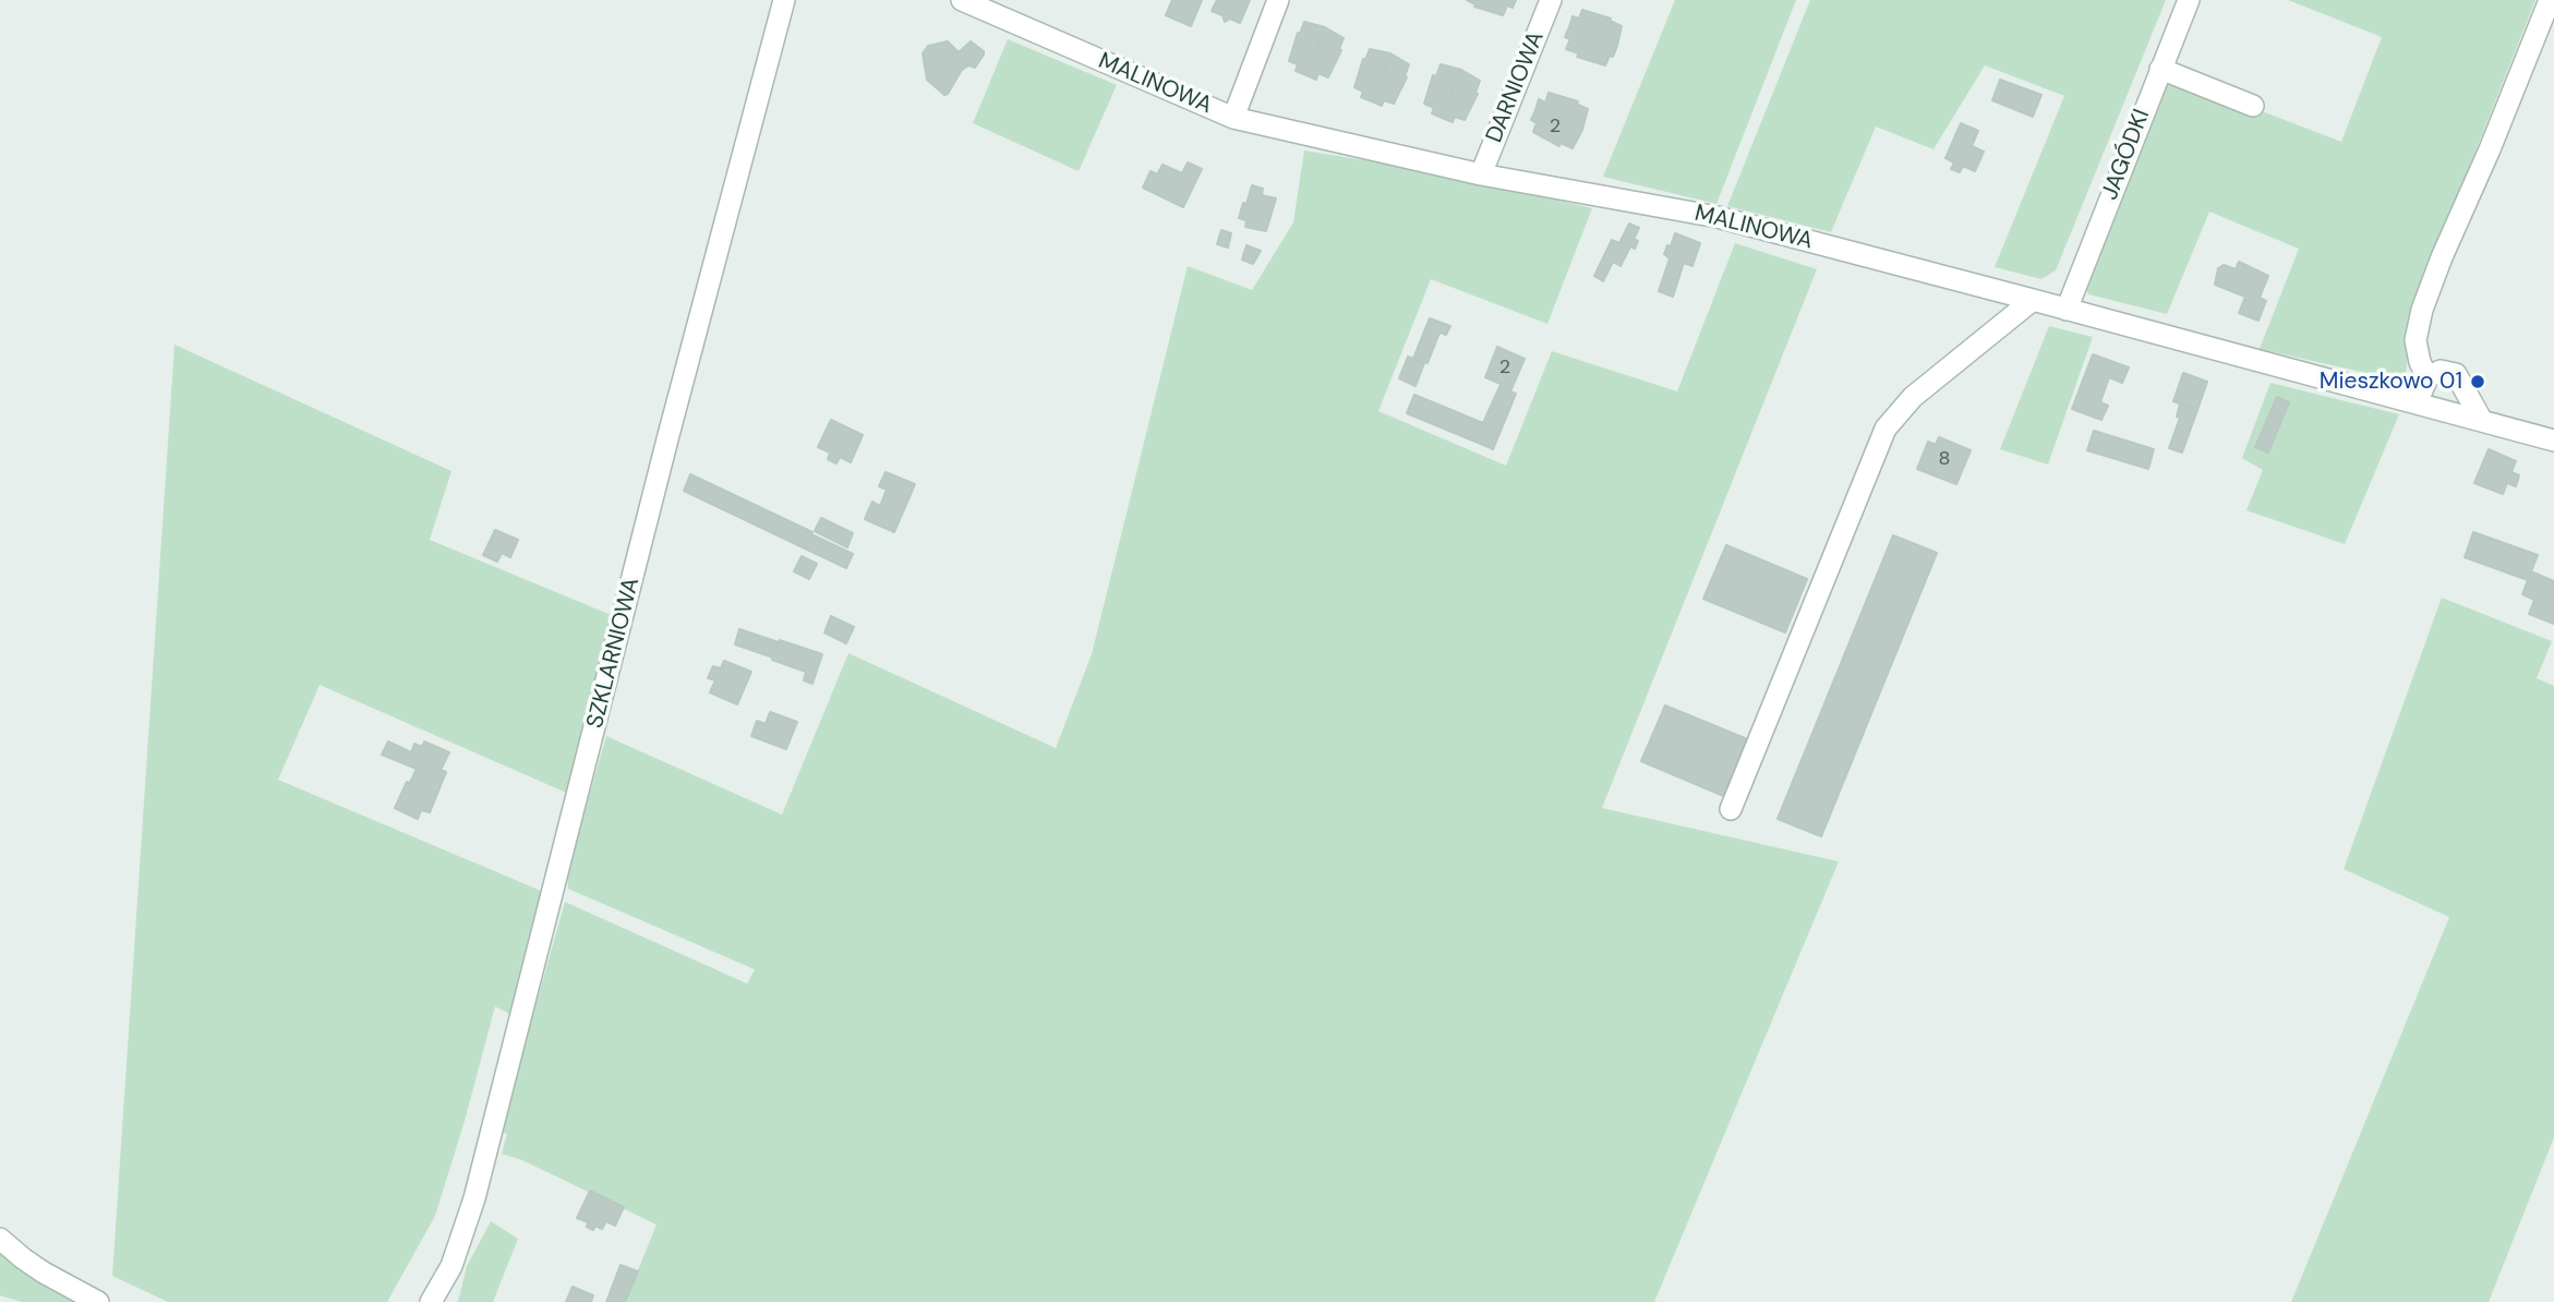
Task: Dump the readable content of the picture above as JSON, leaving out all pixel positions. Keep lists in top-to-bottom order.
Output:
{
  "streets": {
    "street": [
      "MALINOWA",
      "DARNIOWA",
      "JAGÓDKI",
      "SZKLARNIOWA"
    ]
  },
  "crossings": [
    ["MALINOWA", "DARNIOWA"],
    ["MALINOWA", "JAGÓDKI"]
  ],
  "places": ["Mieszkowo 01"],
  "house_numbers": ["2", "2", "8"]
}
